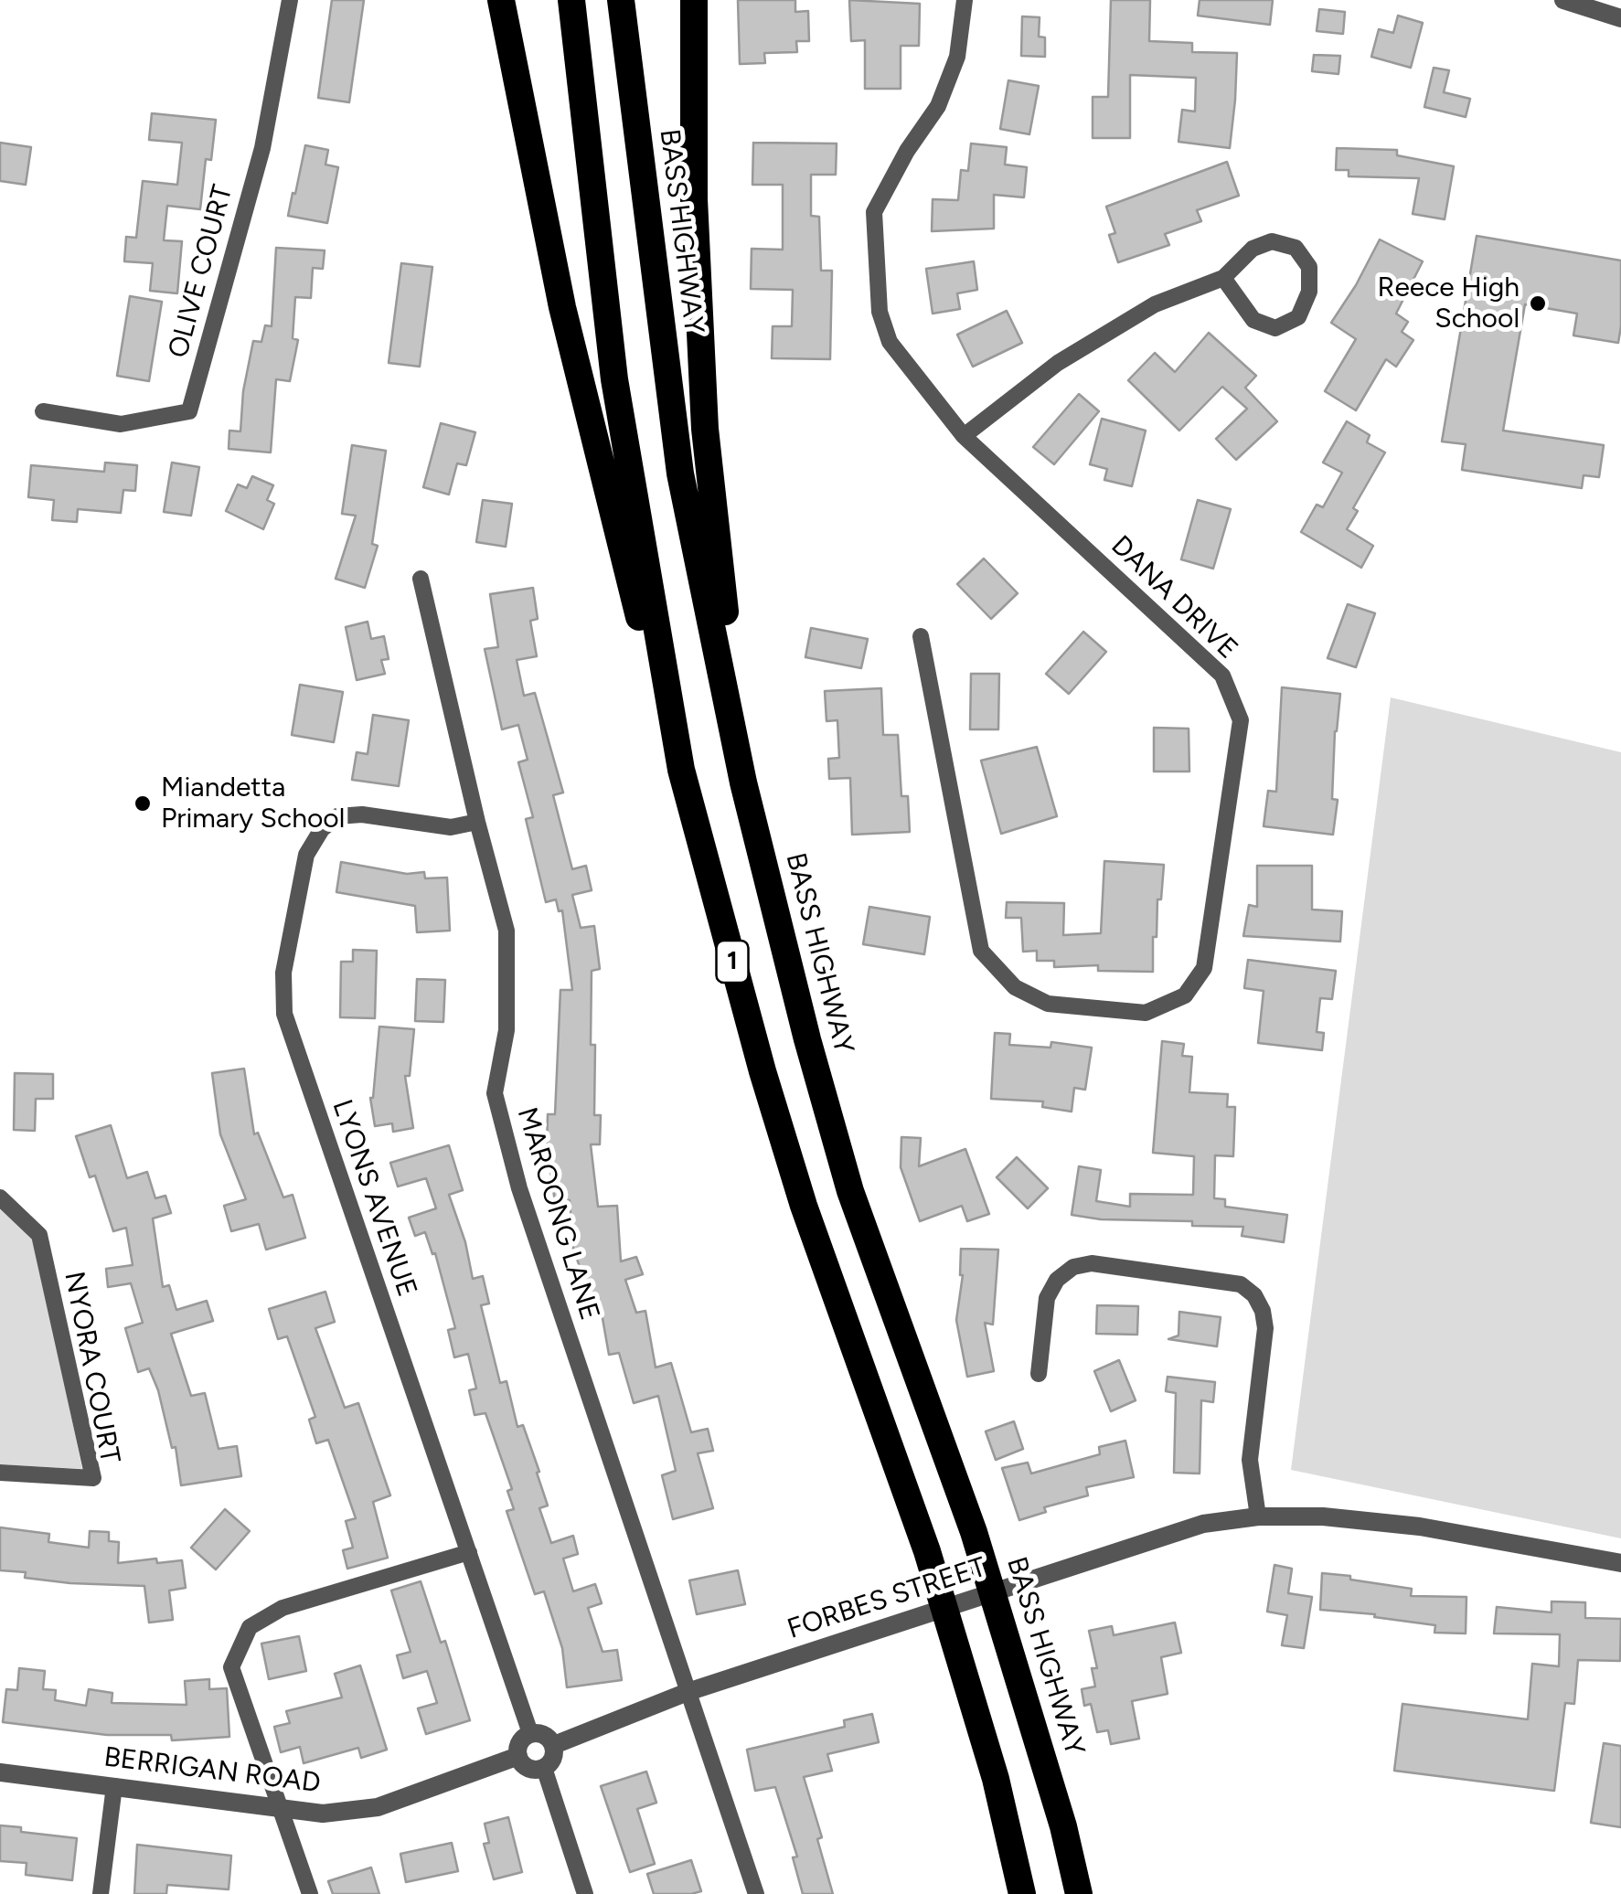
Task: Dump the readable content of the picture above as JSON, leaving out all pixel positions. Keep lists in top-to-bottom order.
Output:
{
  "streets": {
    "highway": ["BASS HIGHWAY", "1"],
    "street": [
      "OLIVE COURT",
      "DANA DRIVE",
      "LYONS AVENUE",
      "MAROONG LANE",
      "NYORA COURT",
      "FORBES STREET",
      "BERRIGAN ROAD"
    ]
  },
  "crossings": [
    ["LYONS AVENUE", "MAROONG LANE"],
    ["LYONS AVENUE", "FORBES STREET"],
    ["LYONS AVENUE", "BERRIGAN ROAD"],
    ["MAROONG LANE", "FORBES STREET"],
    ["FORBES STREET", "BERRIGAN ROAD"]
  ],
  "places": ["Reece High School", "Miandetta Primary School"]
}
